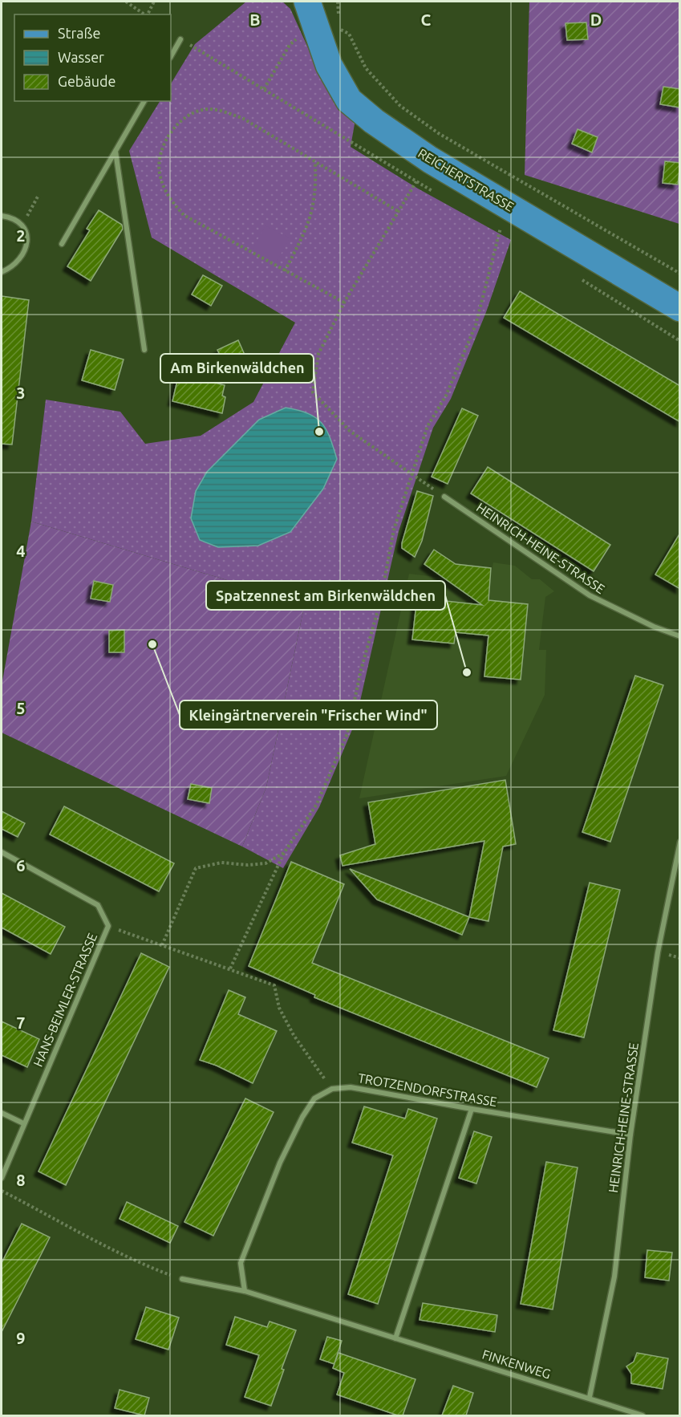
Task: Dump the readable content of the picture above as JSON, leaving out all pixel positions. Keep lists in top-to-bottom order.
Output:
{
  "streets": {
    "main road": ["REICHERTSTRASSE"],
    "street": [
      "HEINRICH-HEINE-STRASSE",
      "HANS-BEIMLER-STRASSE",
      "TROTZENDORFSTRASSE",
      "FINKENWEG"
    ]
  },
  "crossings": [
    ["HEINRICH-HEINE-STRASSE", "TROTZENDORFSTRASSE"],
    ["HEINRICH-HEINE-STRASSE", "FINKENWEG"]
  ],
  "places": ["Am Birkenwäldchen", "Kleingärtnerverein \"Frischer Wind\"", "Spatzennest am Birkenwäldchen"],
  "legend": ["Straße", "Wasser", "Gebäude"],
  "grid": {
    "columns": ["B", "C", "D"],
    "rows": [
      "2",
      "3",
      "4",
      "5",
      "6",
      "7",
      "8",
      "9"
    ]
  }
}
